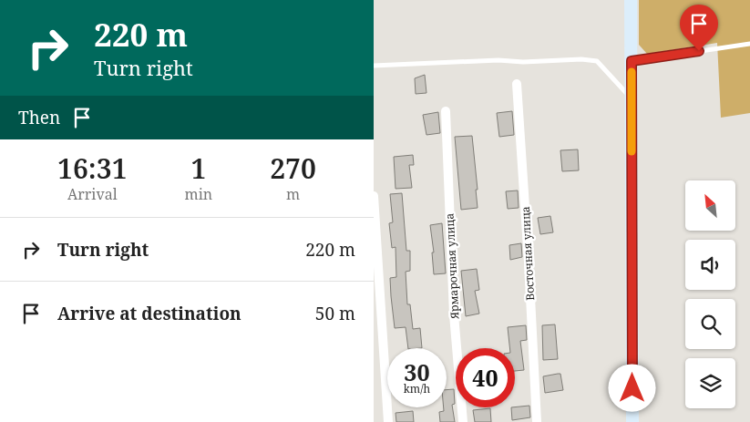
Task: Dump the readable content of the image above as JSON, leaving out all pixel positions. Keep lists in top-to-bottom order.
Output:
{
  "streets": {
    "street": ["Восточная улица", "Ярмарочная улица"]
  },
  "north": "top left",
  "page": {
    "turn": ["220 m", "Turn right"],
    "then": "Then",
    "eta": [
      "16:31",
      "Arrival",
      "1",
      "min",
      "270",
      "m"
    ],
    "list": [
      {
        "name": "Turn right",
        "value": "220 m"
      },
      {
        "name": "Arrive at destination",
        "value": "50 m"
      }
    ],
    "speed": "30 km/h",
    "limit": "40"
  }
}
